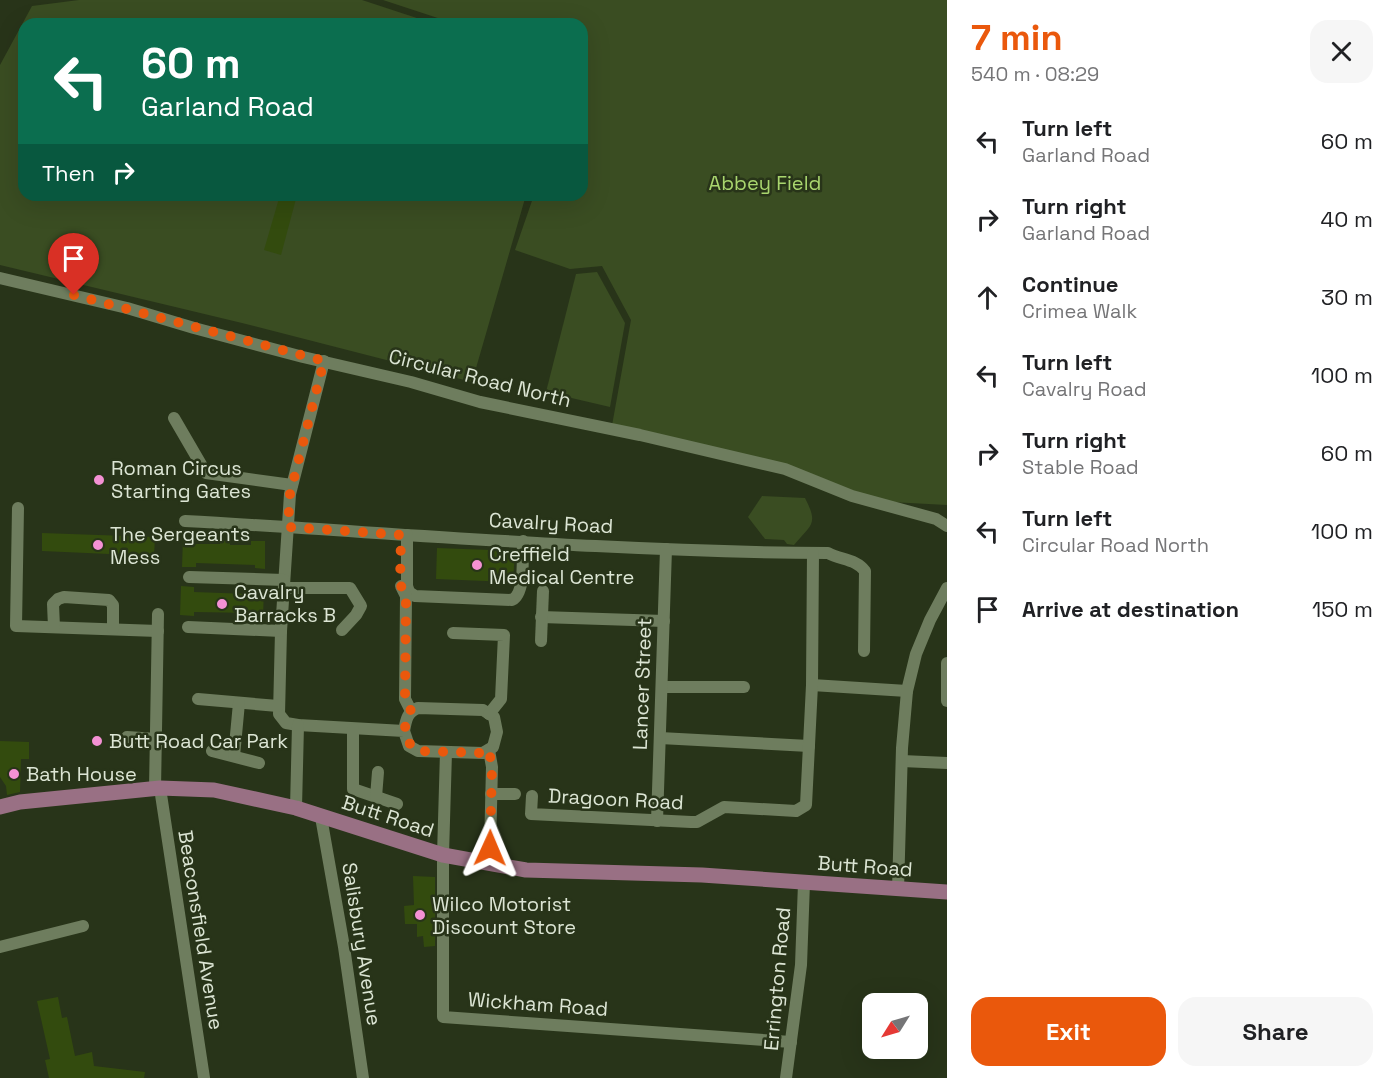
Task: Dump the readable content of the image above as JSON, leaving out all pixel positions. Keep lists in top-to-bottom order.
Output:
{
  "streets": {
    "main road": ["Butt Road"],
    "street": [
      "Circular Road North",
      "Cavalry Road",
      "Lancer Street",
      "Dragoon Road",
      "Beaconsfield Avenue",
      "Salisbury Avenue",
      "Errington Road",
      "Wickham Road"
    ]
  },
  "crossings": [
    ["Cavalry Road", "Lancer Street"],
    ["Lancer Street", "Dragoon Road"],
    ["Butt Road", "Beaconsfield Avenue"],
    ["Butt Road", "Salisbury Avenue"],
    ["Butt Road", "Errington Road"],
    ["Butt Road", "Wickham Road"],
    ["Errington Road", "Wickham Road"]
  ],
  "parks": ["Abbey Field"],
  "places": [
    "Roman Circus Starting Gates",
    "The Sergeants Mess",
    "Creffield Medical Centre",
    "Cavalry Barracks B",
    "Butt Road Car Park",
    "Bath House",
    "Wilco Motorist Discount Store"
  ],
  "north": "bottom left",
  "page": {
    "heading": ["7 min", "540 m · 08:29"],
    "turn": ["60 m", "Garland Road"],
    "list": [
      {
        "name": "Turn left",
        "note": "Garland Road",
        "value": "60 m"
      },
      {
        "name": "Turn right",
        "note": "Garland Road",
        "value": "40 m"
      },
      {
        "name": "Continue",
        "note": "Crimea Walk",
        "value": "30 m"
      },
      {
        "name": "Turn left",
        "note": "Cavalry Road",
        "value": "100 m"
      },
      {
        "name": "Turn right",
        "note": "Stable Road",
        "value": "60 m"
      },
      {
        "name": "Turn left",
        "note": "Circular Road North",
        "value": "100 m"
      },
      {
        "name": "Arrive at destination",
        "value": "150 m"
      }
    ],
    "then": "Then",
    "buttons": ["Exit", "Share"]
  }
}
